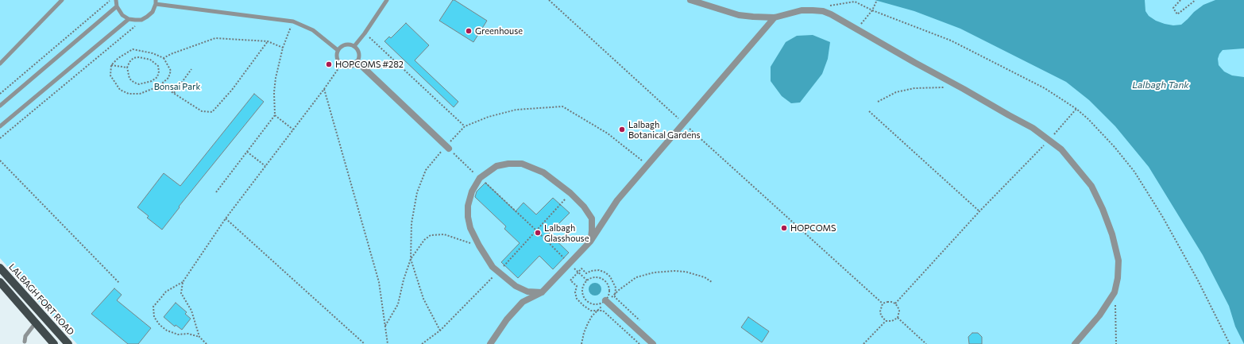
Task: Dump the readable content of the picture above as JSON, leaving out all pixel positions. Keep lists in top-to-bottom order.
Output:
{
  "streets": {
    "main road": ["LALBAGH FORT ROAD"]
  },
  "water": ["Lalbagh Tank"],
  "parks": ["Bonsai Park"],
  "places": [
    "Greenhouse",
    "HOPCOMS #282",
    "Lalbagh Botanical Gardens",
    "HOPCOMS",
    "Lalbagh Glasshouse"
  ]
}
